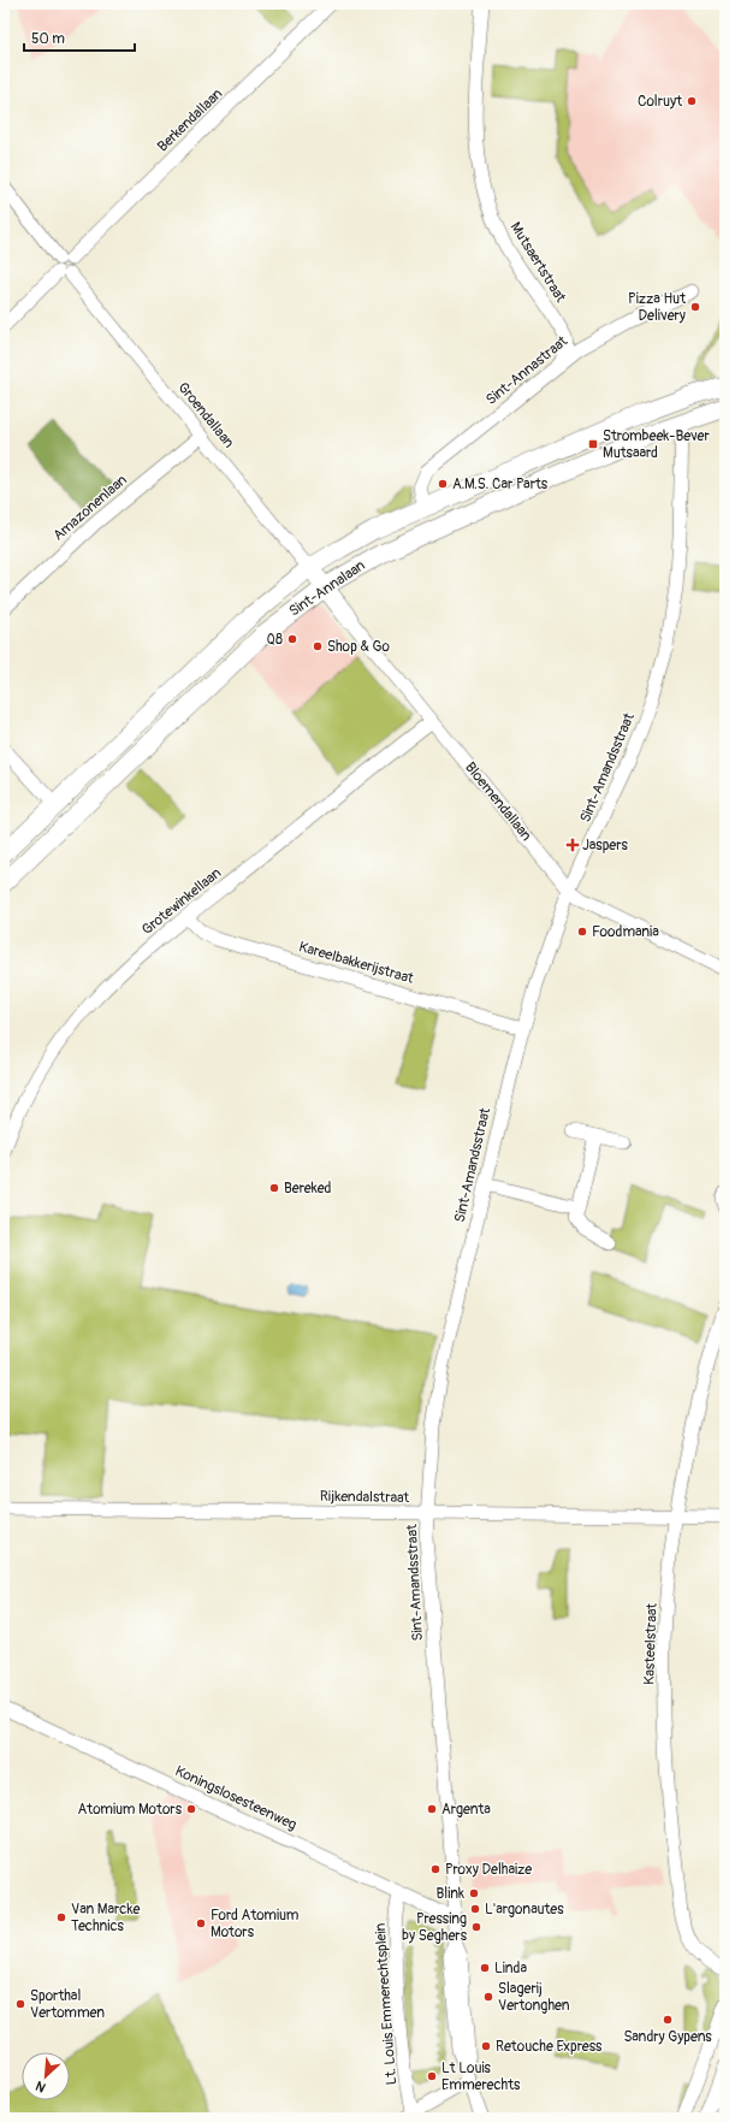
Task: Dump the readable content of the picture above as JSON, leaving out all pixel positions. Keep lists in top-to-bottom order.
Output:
{
  "streets": {
    "main road": ["Sint-Annalaan", "Bloemendallaan"],
    "street": [
      "Berkendallaan",
      "Mutsaertstraat",
      "Sint-Annastraat",
      "Groendallaan",
      "Amazonenlaan",
      "Sint-Amandsstraat",
      "Grotewinkellaan",
      "Kareelbakkerijstraat",
      "Rijkendalstraat",
      "Kasteelstraat",
      "Koningslosesteenweg",
      "Lt. Louis Emmerechtsplein"
    ]
  },
  "crossings": [
    ["Mutsaertstraat", "Sint-Annastraat"],
    ["Sint-Annastraat", "Sint-Annalaan"],
    ["Groendallaan", "Amazonenlaan"],
    ["Groendallaan", "Sint-Annalaan"],
    ["Groendallaan", "Bloemendallaan"],
    ["Sint-Annalaan", "Sint-Amandsstraat"],
    ["Sint-Annalaan", "Bloemendallaan"],
    ["Sint-Amandsstraat", "Bloemendallaan"],
    ["Sint-Amandsstraat", "Kareelbakkerijstraat"],
    ["Sint-Amandsstraat", "Rijkendalstraat"],
    ["Sint-Amandsstraat", "Koningslosesteenweg"],
    ["Bloemendallaan", "Grotewinkellaan"],
    ["Grotewinkellaan", "Kareelbakkerijstraat"],
    ["Rijkendalstraat", "Kasteelstraat"],
    ["Koningslosesteenweg", "Lt. Louis Emmerechtsplein"]
  ],
  "places": {
    "other": [
      "Colruyt",
      "Pizza Hut Delivery",
      "A.M.S. Car Parts",
      "Q8",
      "Shop & Go",
      "Foodmania",
      "Bereked",
      "Atomium Motors",
      "Argenta",
      "Proxy Delhaize",
      "Blink",
      "L'argonautes",
      "Van Marcke Technics",
      "Ford Atomium Motors",
      "Pressing by Seghers",
      "Linda",
      "Slagerij Vertonghen",
      "Sporthal Vertommen",
      "Sandry Gypens",
      "Retouche Express",
      "Lt Louis Emmerechts"
    ],
    "transit": ["Strombeek-Bever Mutsaard"],
    "health": ["Jaspers"]
  },
  "scale_bar": "50 m",
  "north": "bottom left"
}
